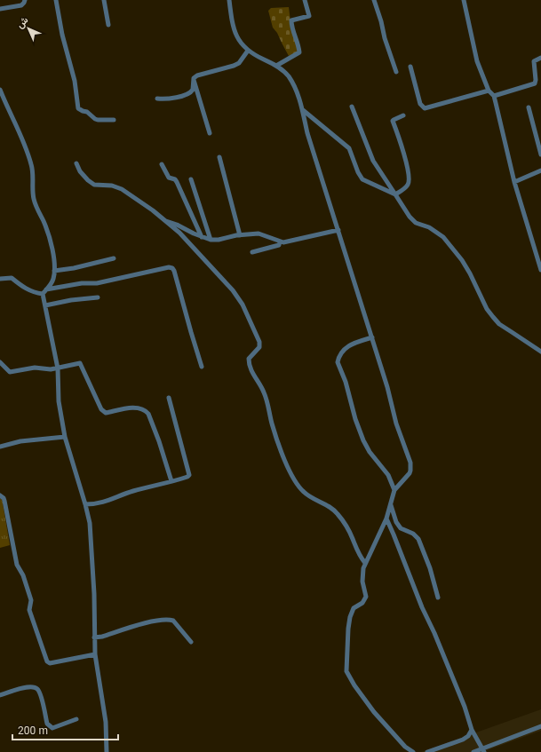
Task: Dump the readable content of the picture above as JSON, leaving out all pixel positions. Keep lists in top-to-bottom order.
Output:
{
  "scale_bar": "200 m",
  "north": "top left"
}
